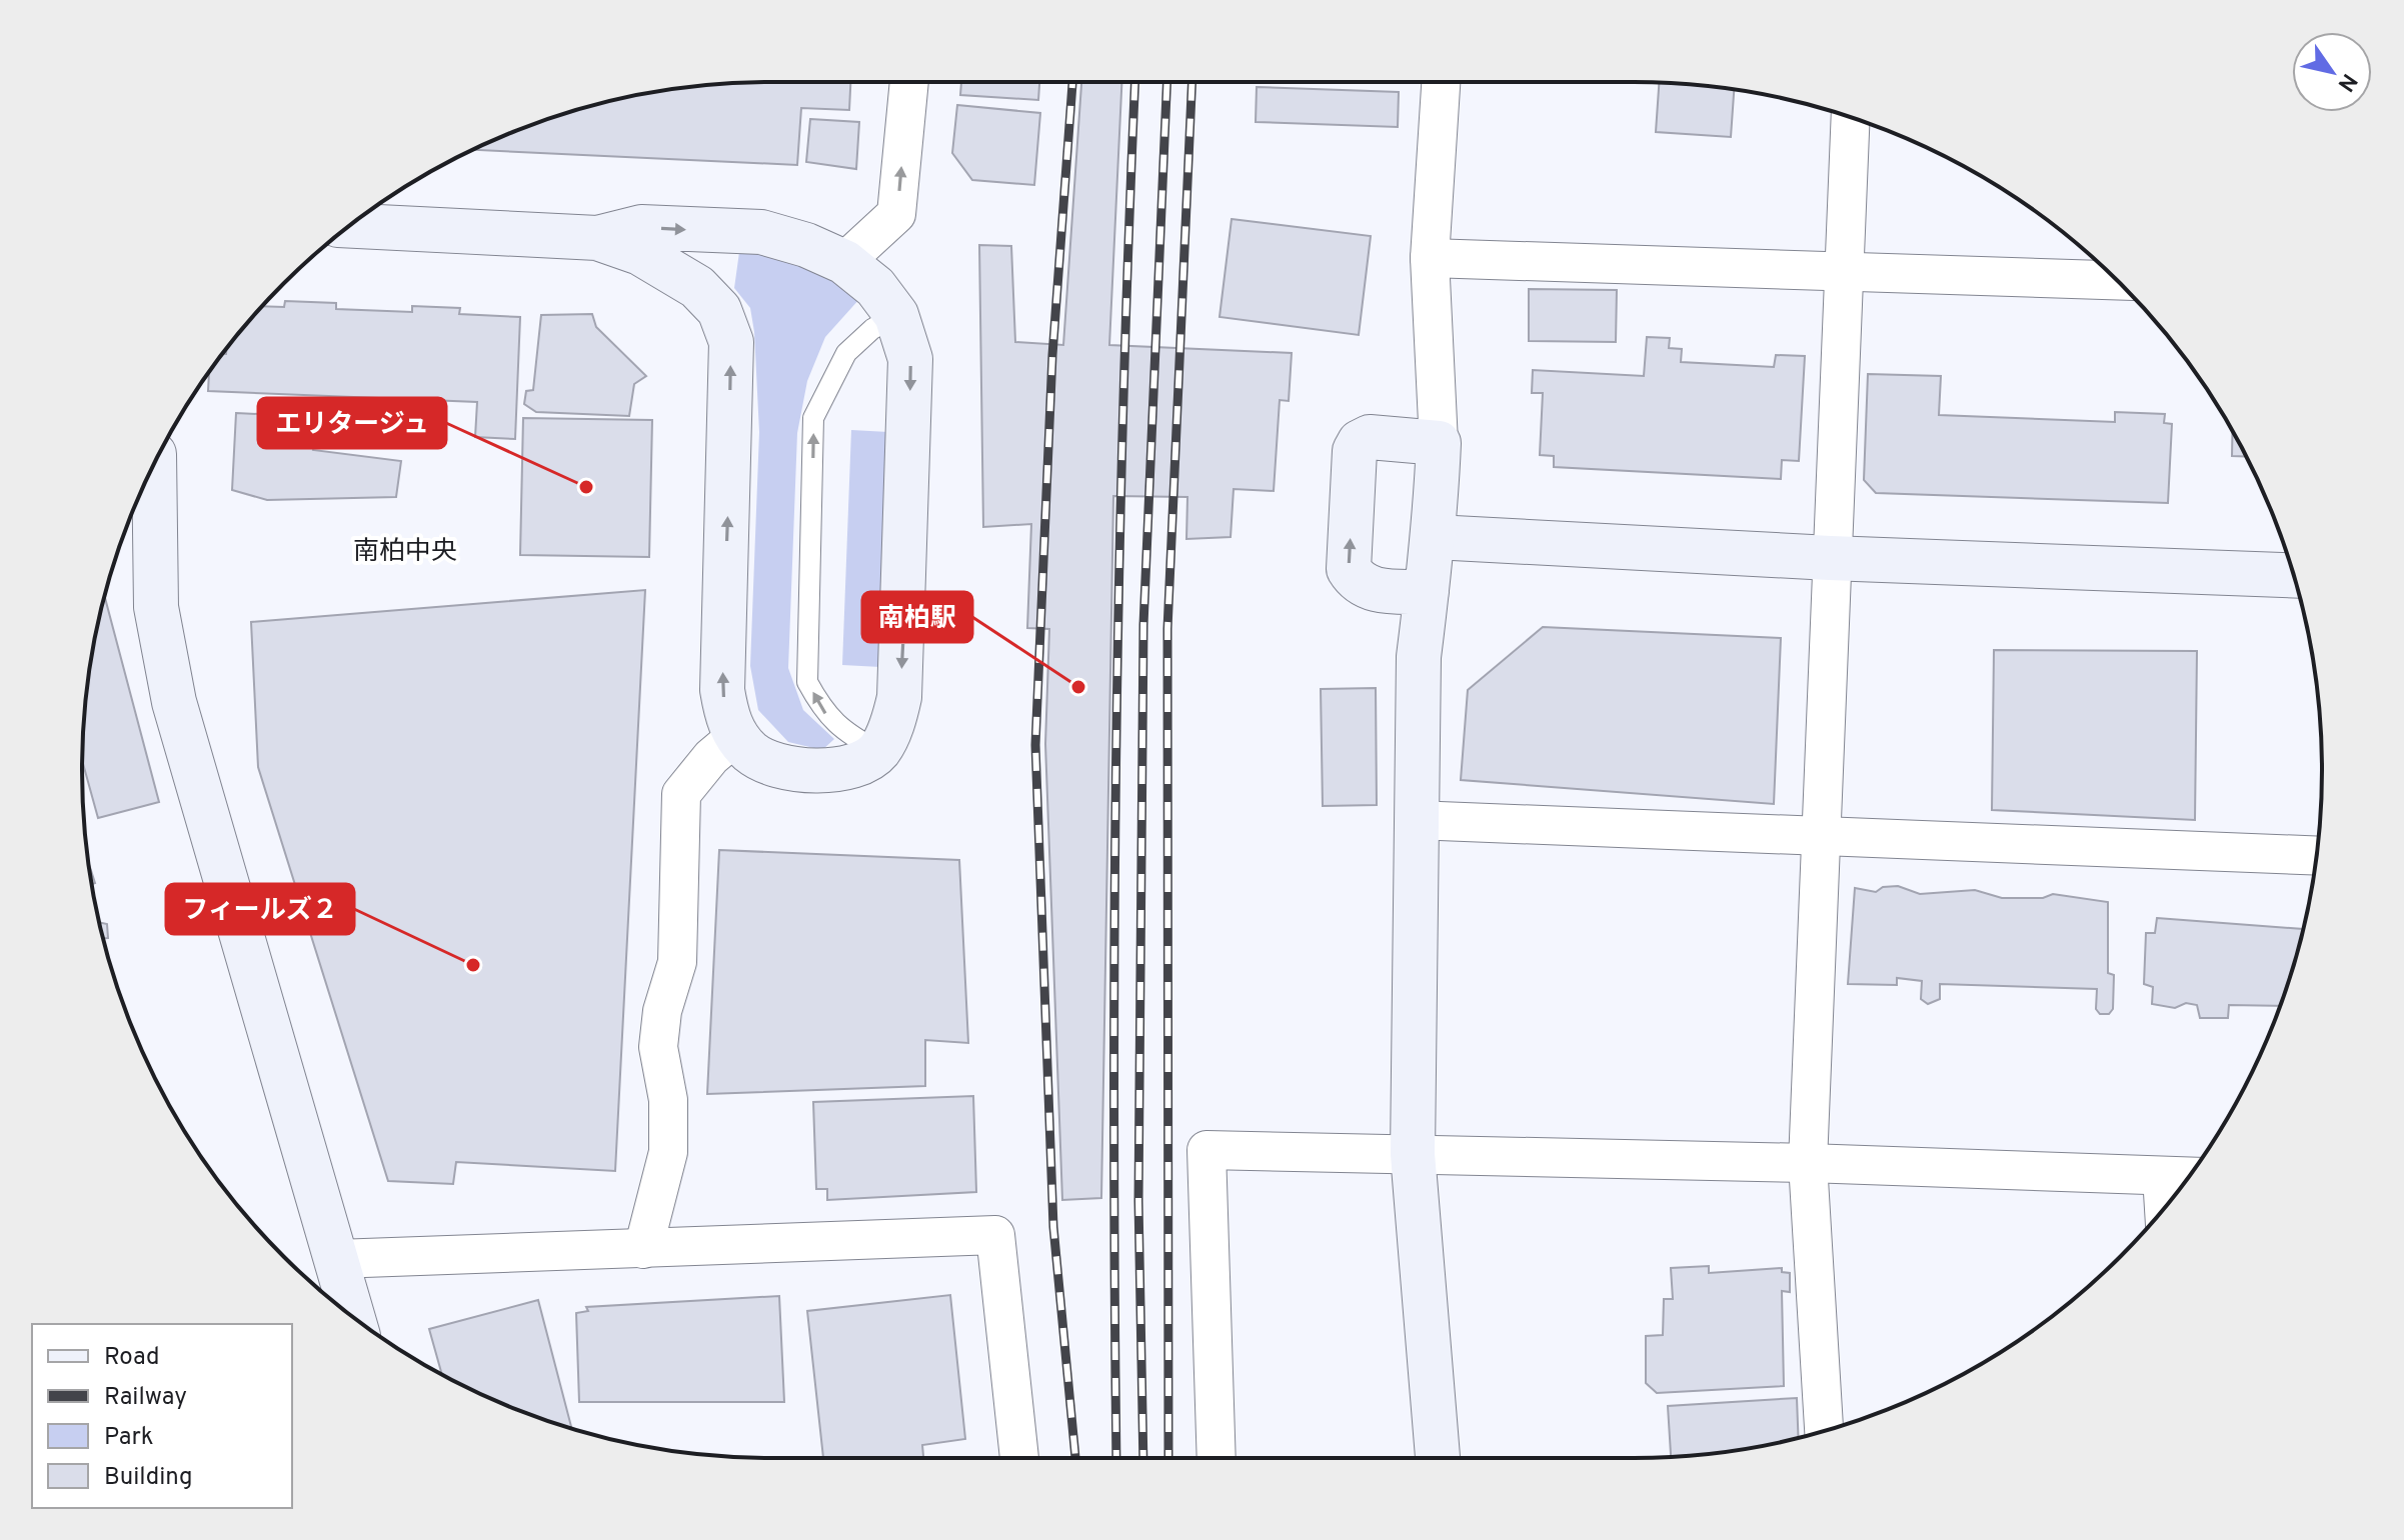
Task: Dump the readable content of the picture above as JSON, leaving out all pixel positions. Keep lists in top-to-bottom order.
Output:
{
  "districts": ["南柏中央"],
  "places": ["エリタージュ", "南柏駅", "フィールズ２"],
  "legend": [
    "Road",
    "Railway",
    "Park",
    "Building"
  ],
  "north": "bottom right"
}
